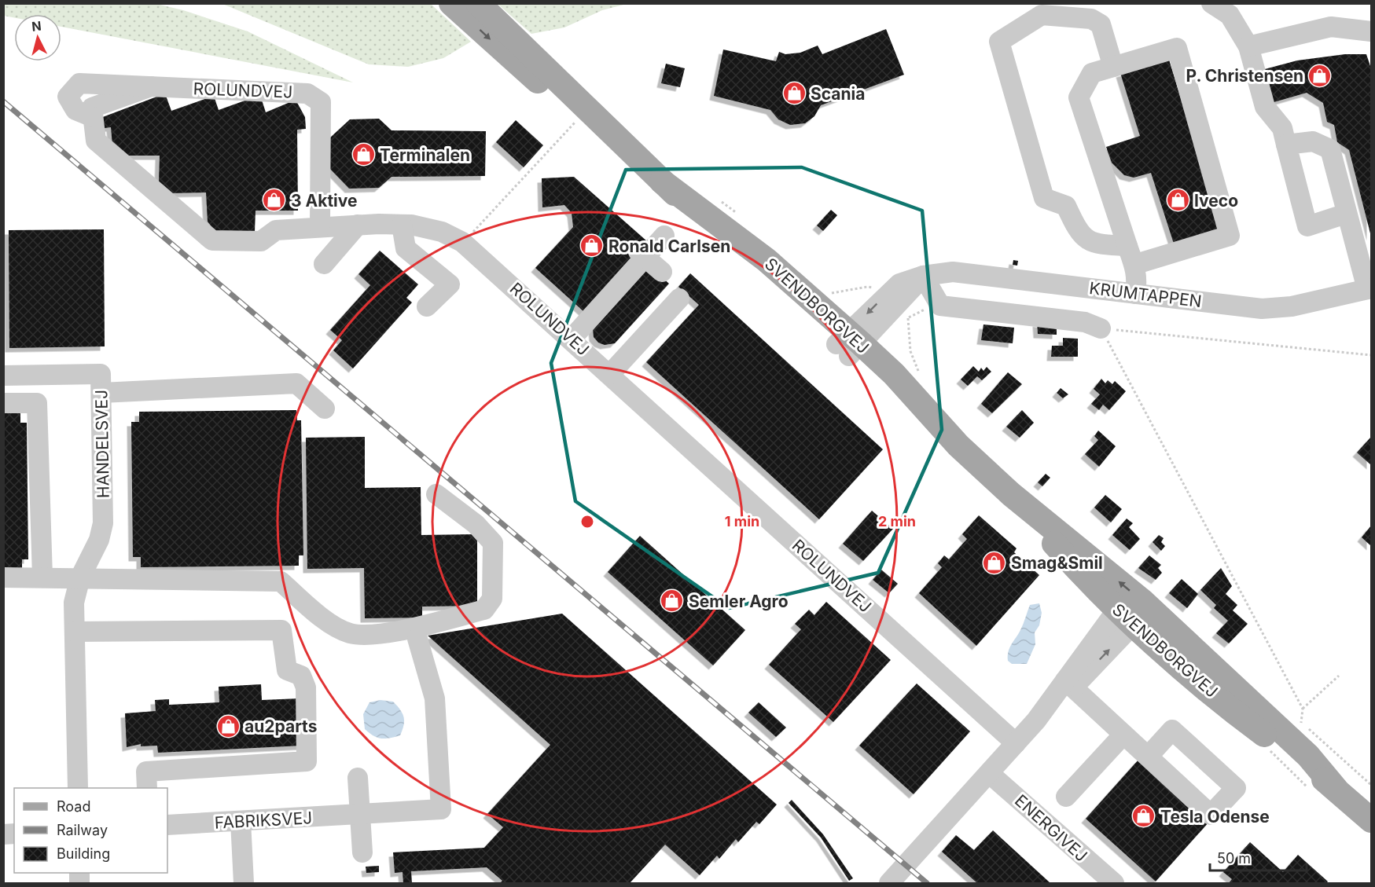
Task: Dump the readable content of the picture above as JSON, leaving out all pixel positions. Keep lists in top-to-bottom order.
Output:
{
  "streets": {
    "main road": ["SVENDBORGVEJ"],
    "street": [
      "ROLUNDVEJ",
      "KRUMTAPPEN",
      "HANDELSVEJ",
      "FABRIKSVEJ",
      "ENERGIVEJ"
    ]
  },
  "places": {
    "shop": [
      "P. Christensen",
      "Scania",
      "Terminalen",
      "3 Aktive",
      "Iveco",
      "Ronald Carlsen",
      "Smag&Smil",
      "Semler Agro",
      "au2parts",
      "Tesla Odense"
    ]
  },
  "legend": ["Road", "Railway", "Building"],
  "scale_bar": "50 m",
  "north": "top",
  "rings": ["1 min", "2 min"]
}
